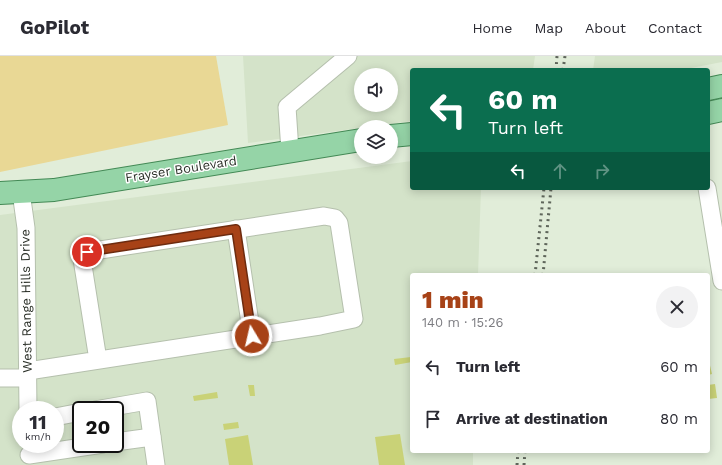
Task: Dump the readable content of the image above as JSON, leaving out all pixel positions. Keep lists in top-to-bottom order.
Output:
{
  "streets": {
    "main road": ["Frayser Boulevard"],
    "street": ["West Range Hills Drive"]
  },
  "crossings": [
    ["Frayser Boulevard", "West Range Hills Drive"]
  ],
  "page": {
    "header": "GoPilot",
    "nav": [
      "Home",
      "Map",
      "About",
      "Contact"
    ],
    "turn": ["60 m", "Turn left"],
    "heading": ["1 min", "140 m · 15:26"],
    "list": [
      {
        "name": "Turn left",
        "value": "60 m"
      },
      {
        "name": "Arrive at destination",
        "value": "80 m"
      }
    ],
    "speed": "11 km/h",
    "limit": "20"
  }
}
